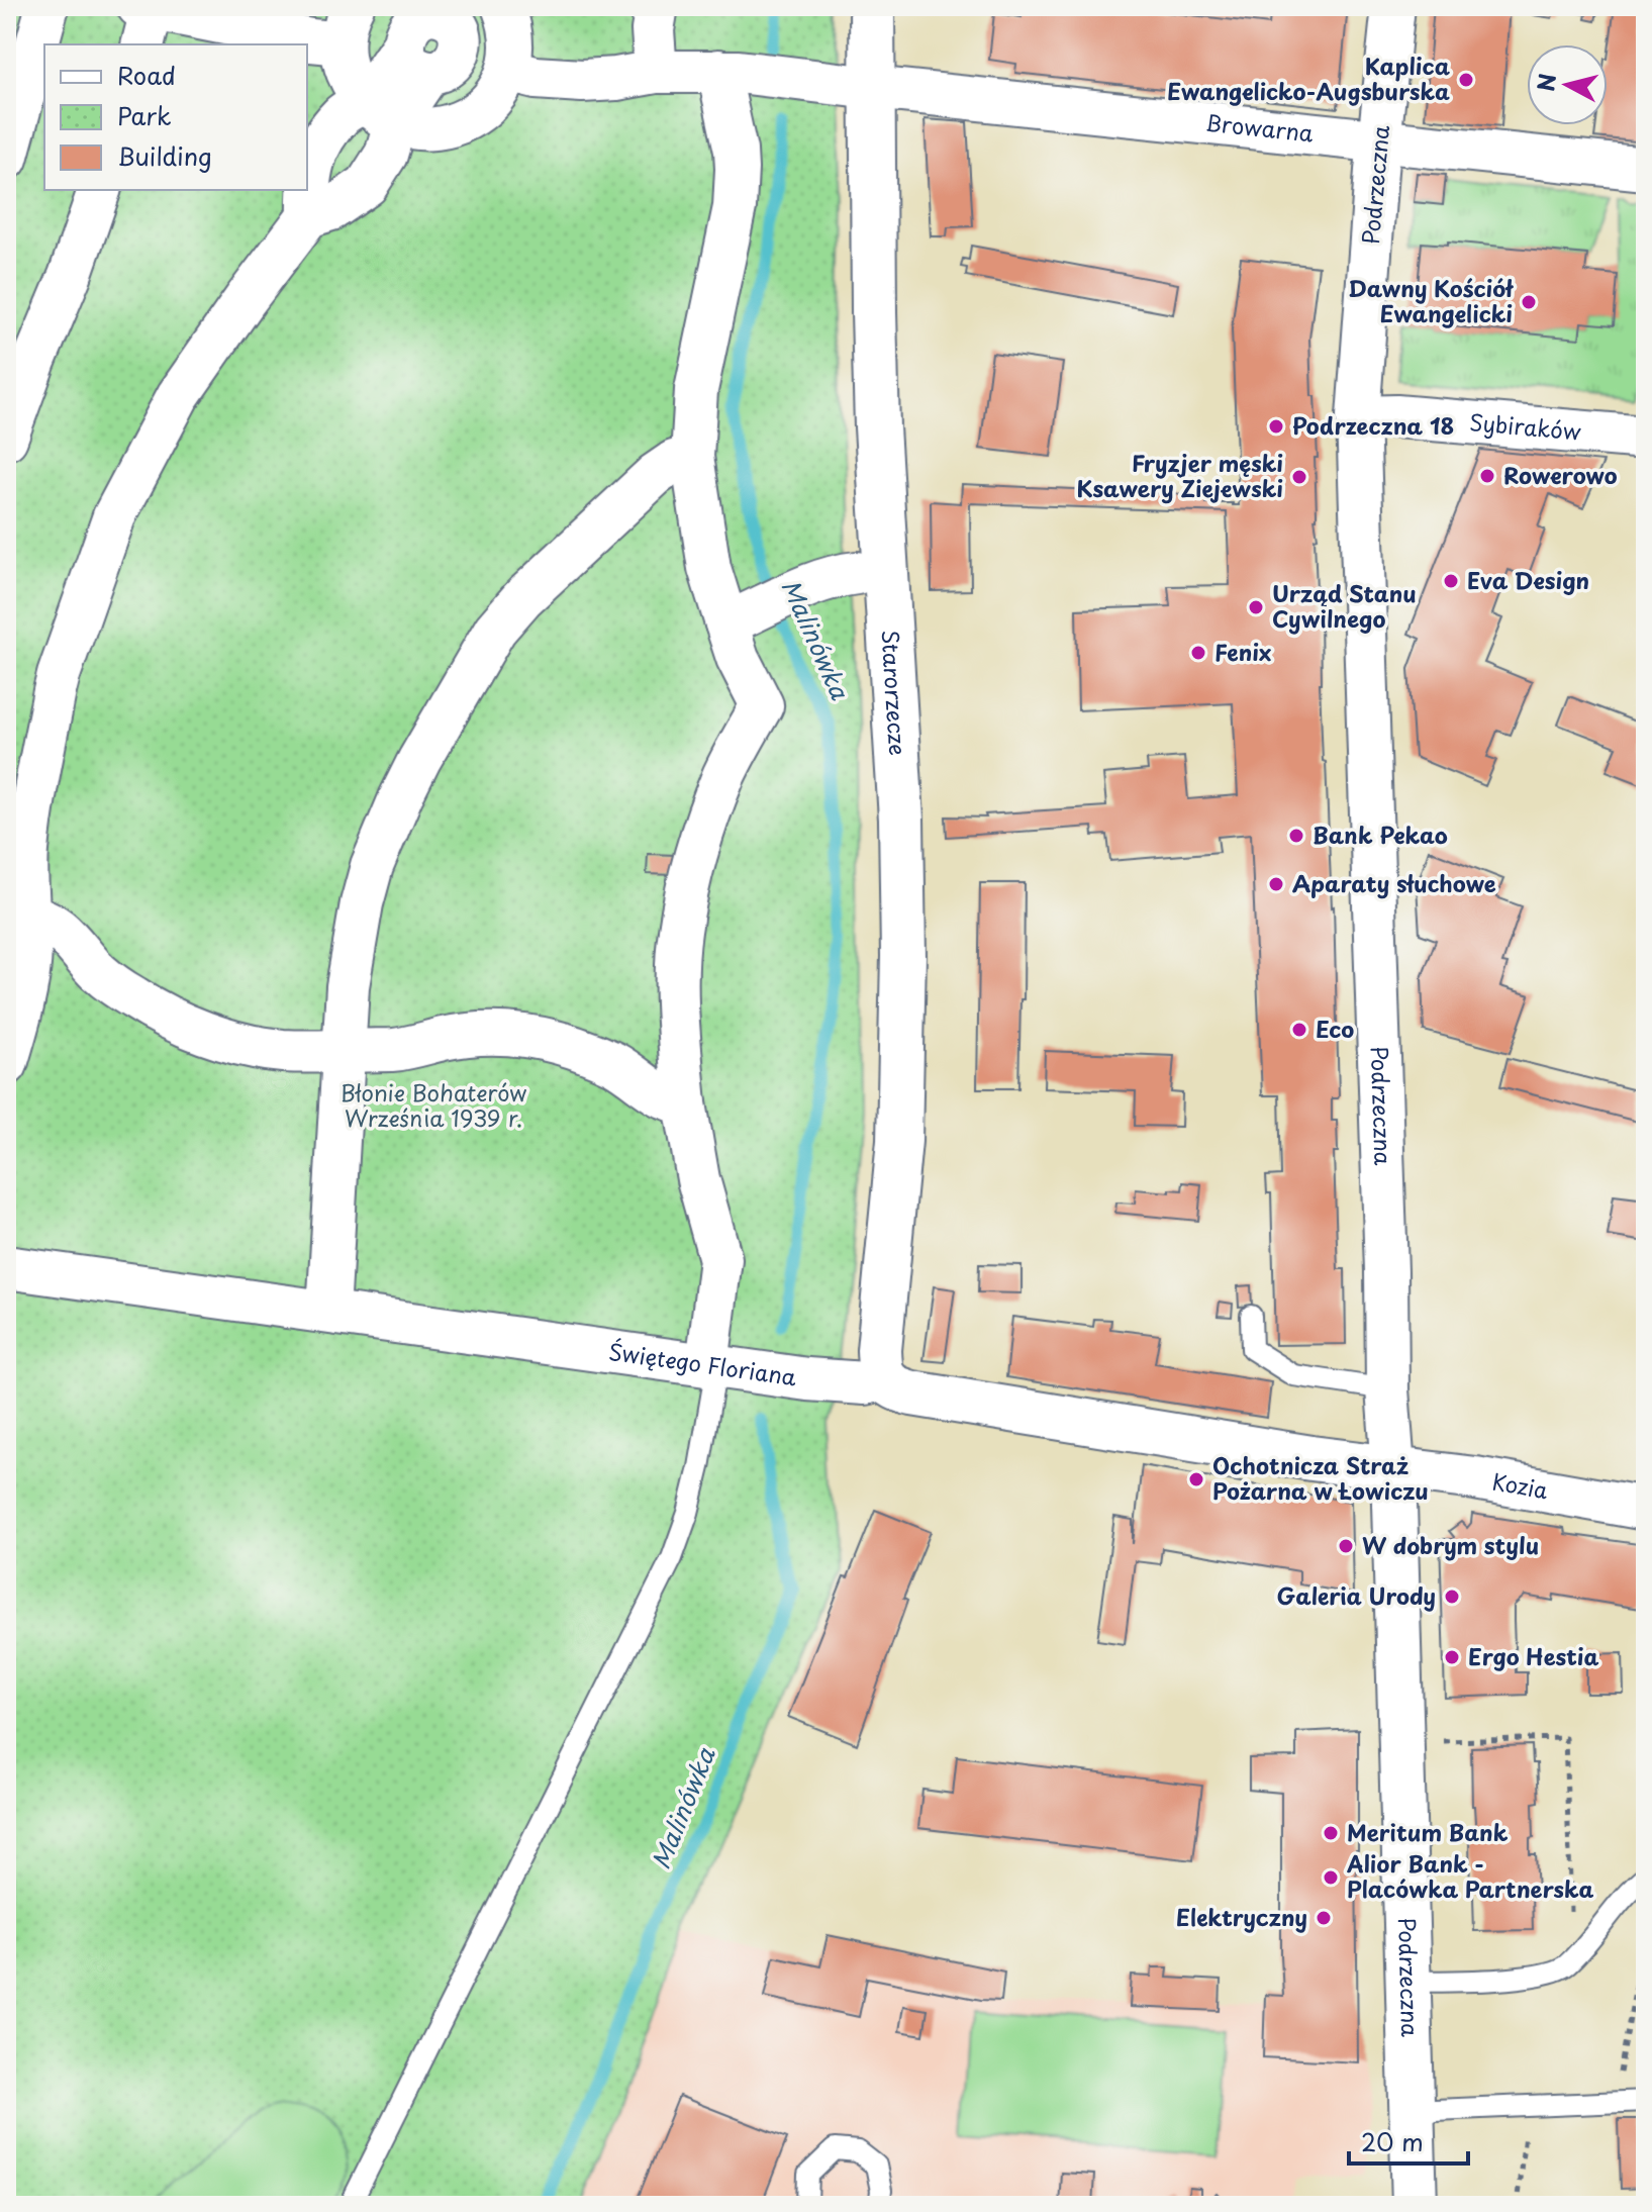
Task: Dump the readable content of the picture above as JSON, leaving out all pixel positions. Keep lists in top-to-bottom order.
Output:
{
  "streets": {
    "street": [
      "Browarna",
      "Podrzeczna",
      "Sybiraków",
      "Starorzecze",
      "Świętego Floriana",
      "Kozia"
    ]
  },
  "crossings": [
    ["Browarna", "Podrzeczna"],
    ["Browarna", "Starorzecze"],
    ["Podrzeczna", "Sybiraków"],
    ["Podrzeczna", "Świętego Floriana"],
    ["Podrzeczna", "Kozia"],
    ["Starorzecze", "Świętego Floriana"],
    ["Świętego Floriana", "Kozia"]
  ],
  "water": ["Malinówka"],
  "parks": ["Błonie Bohaterów Września 1939 r."],
  "places": [
    "Kaplica Ewangelicko-Augsburska",
    "Dawny Kościół Ewangelicki",
    "Podrzeczna 18",
    "Rowerowo",
    "Fryzjer męski Ksawery Ziejewski",
    "Eva Design",
    "Urząd Stanu Cywilnego",
    "Fenix",
    "Bank Pekao",
    "Aparaty słuchowe",
    "Eco",
    "Ochotnicza Straż Pożarna w Łowiczu",
    "W dobrym stylu",
    "Galeria Urody",
    "Ergo Hestia",
    "Meritum Bank",
    "Alior Bank - Placówka Partnerska",
    "Elektryczny"
  ],
  "legend": ["Road", "Park", "Building"],
  "scale_bar": "20 m",
  "north": "left"
}
